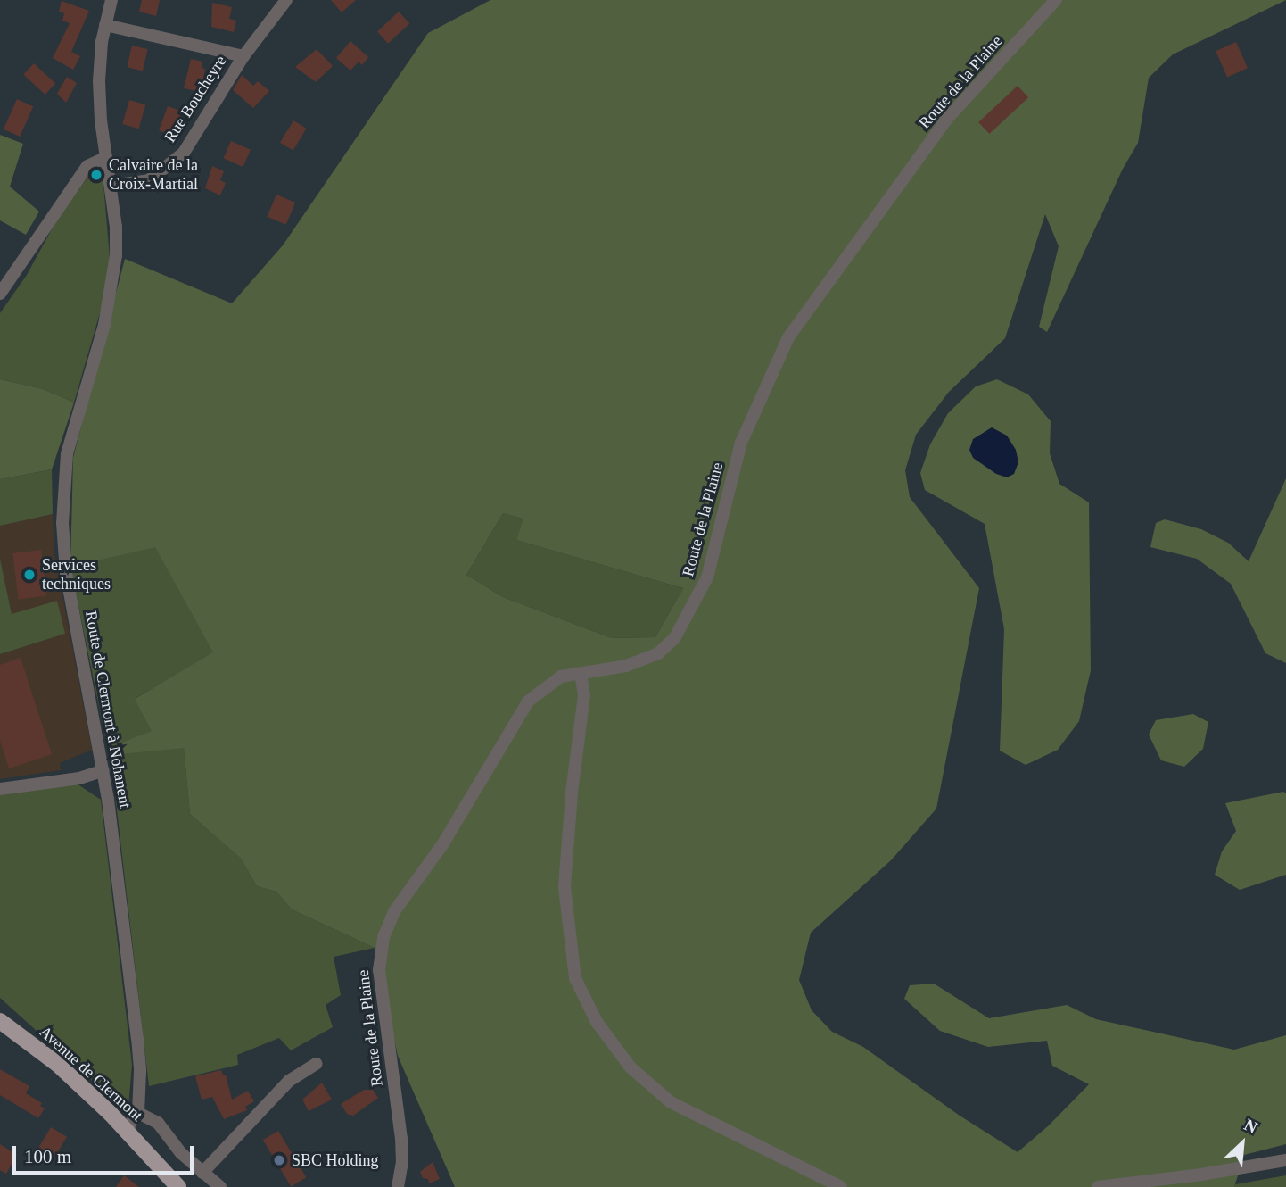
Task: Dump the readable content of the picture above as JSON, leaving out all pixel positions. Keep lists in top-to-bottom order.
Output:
{
  "streets": {
    "main road": ["Avenue de Clermont"],
    "street": ["Route de la Plaine", "Rue Boucheyre", "Route de Clermont à Nohanent"]
  },
  "crossings": [
    ["Rue Boucheyre", "Route de Clermont à Nohanent"]
  ],
  "places": ["Calvaire de la Croix-Martial", "Services techniques", "SBC Holding"],
  "scale_bar": "100 m",
  "north": "top right"
}
